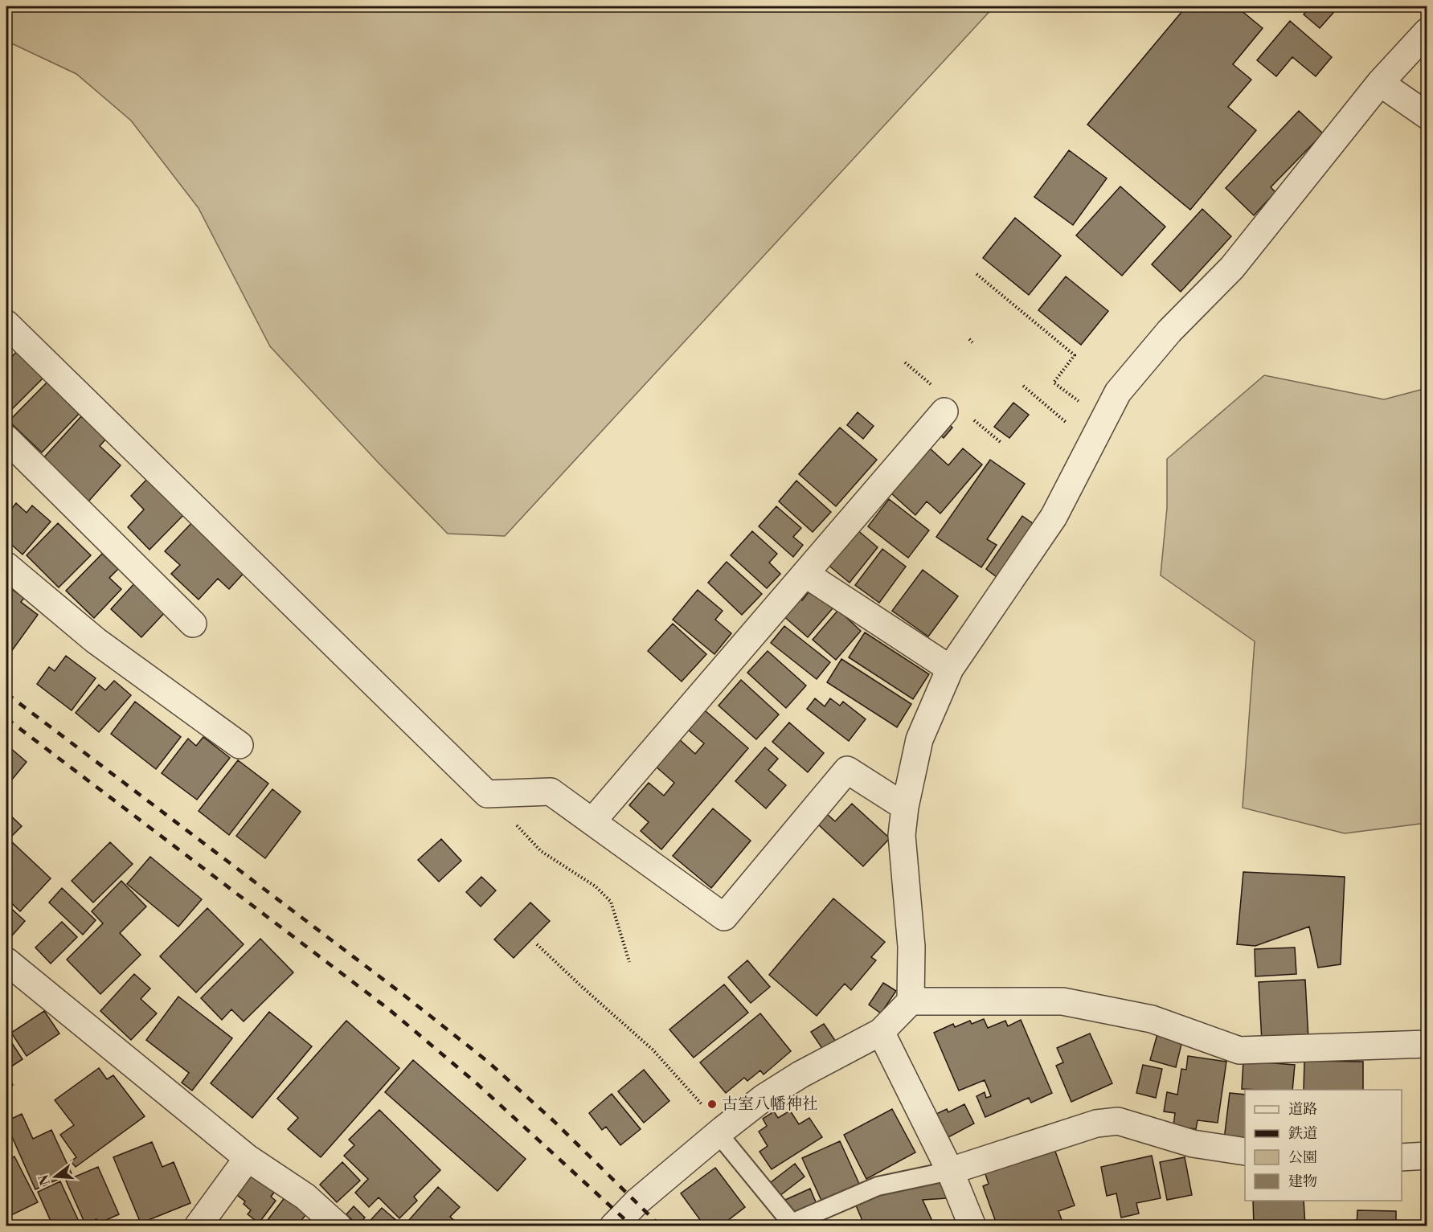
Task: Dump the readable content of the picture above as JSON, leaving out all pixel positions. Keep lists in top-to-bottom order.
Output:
{
  "places": ["古室八幡神社"],
  "legend": [
    "道路",
    "鉄道",
    "公園",
    "建物"
  ],
  "north": "left"
}
